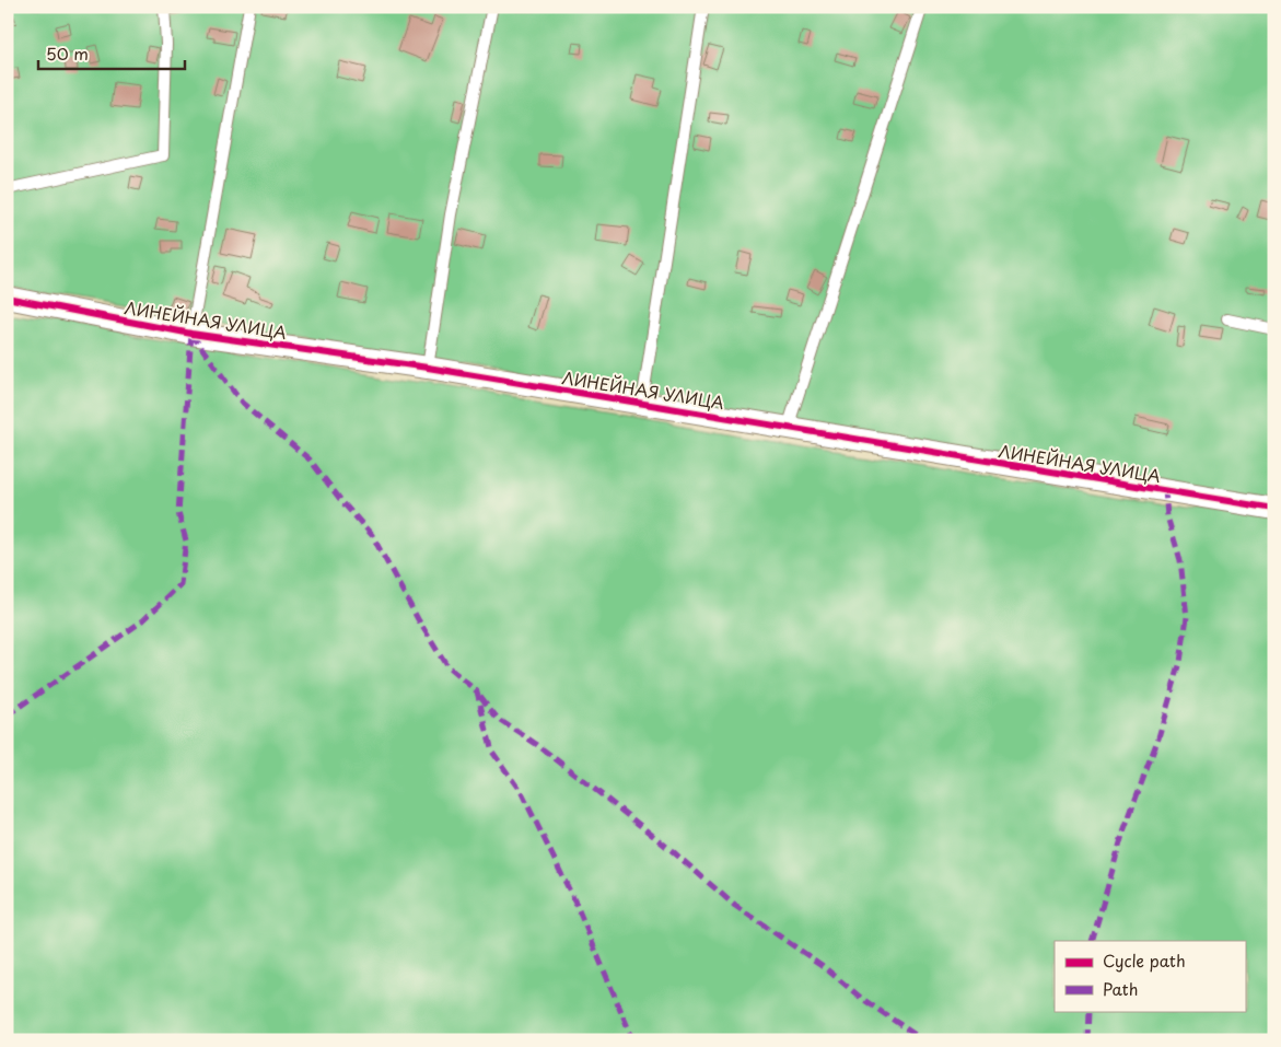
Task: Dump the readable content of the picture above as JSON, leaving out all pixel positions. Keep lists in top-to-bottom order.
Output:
{
  "streets": {
    "street": ["ЛИНЕЙНАЯ УЛИЦА"]
  },
  "legend": ["Cycle path", "Path"],
  "scale_bar": "50 m"
}
